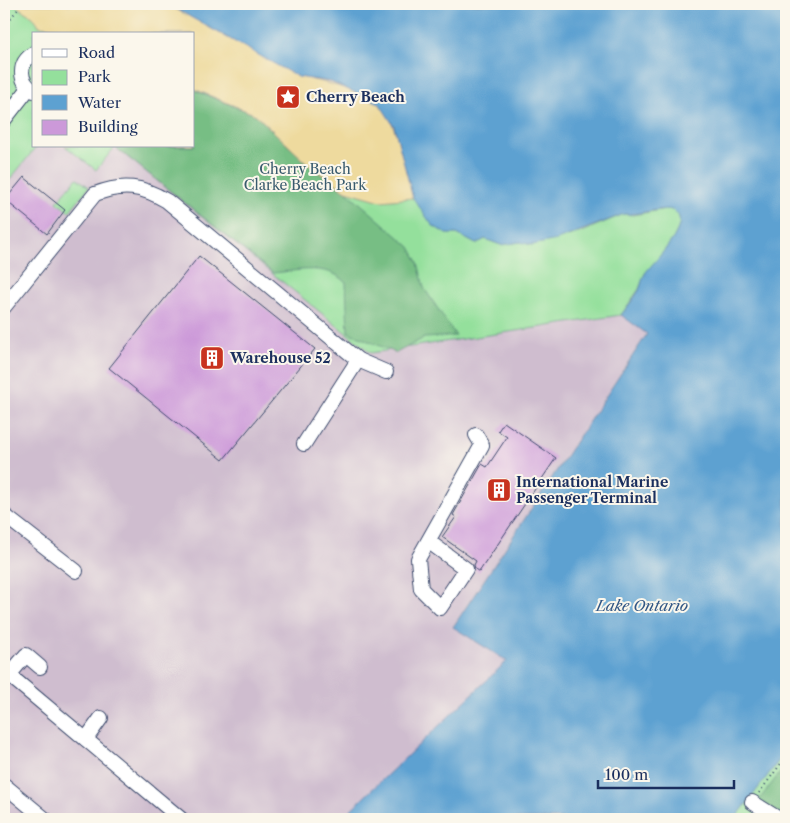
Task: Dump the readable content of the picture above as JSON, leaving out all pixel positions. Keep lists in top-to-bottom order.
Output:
{
  "water": ["Lake Ontario"],
  "parks": ["Cherry Beach Clarke Beach Park"],
  "places": {
    "place": ["Cherry Beach"],
    "building": ["Warehouse 52", "International Marine Passenger Terminal"]
  },
  "legend": [
    "Road",
    "Park",
    "Water",
    "Building"
  ],
  "scale_bar": "100 m"
}
